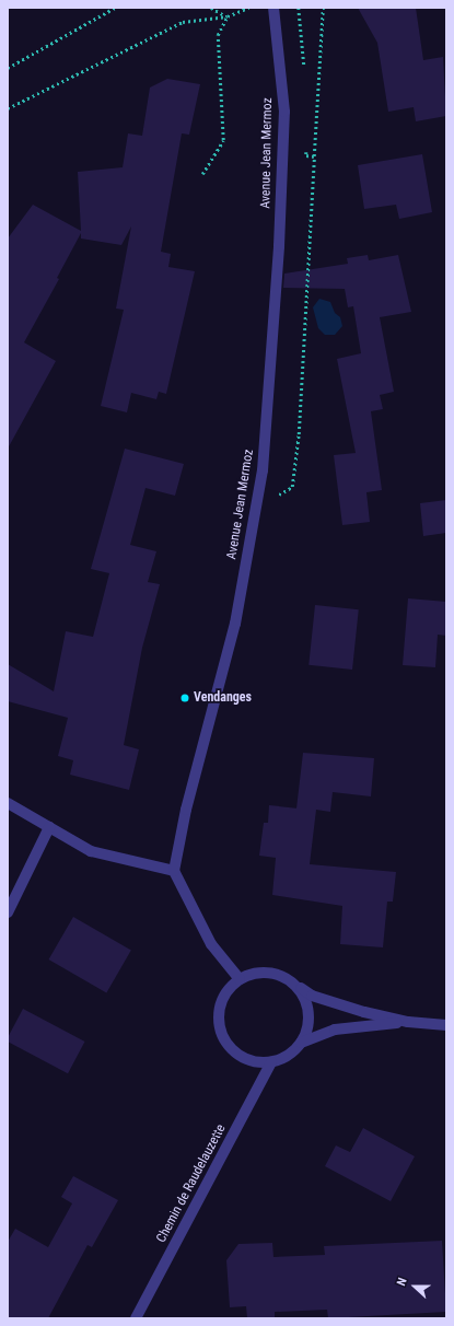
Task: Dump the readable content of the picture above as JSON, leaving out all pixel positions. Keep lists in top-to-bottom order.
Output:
{
  "streets": {
    "street": ["Avenue Jean Mermoz", "Chemin de Raudelauzette"]
  },
  "places": ["Vendanges"],
  "north": "left"
}
